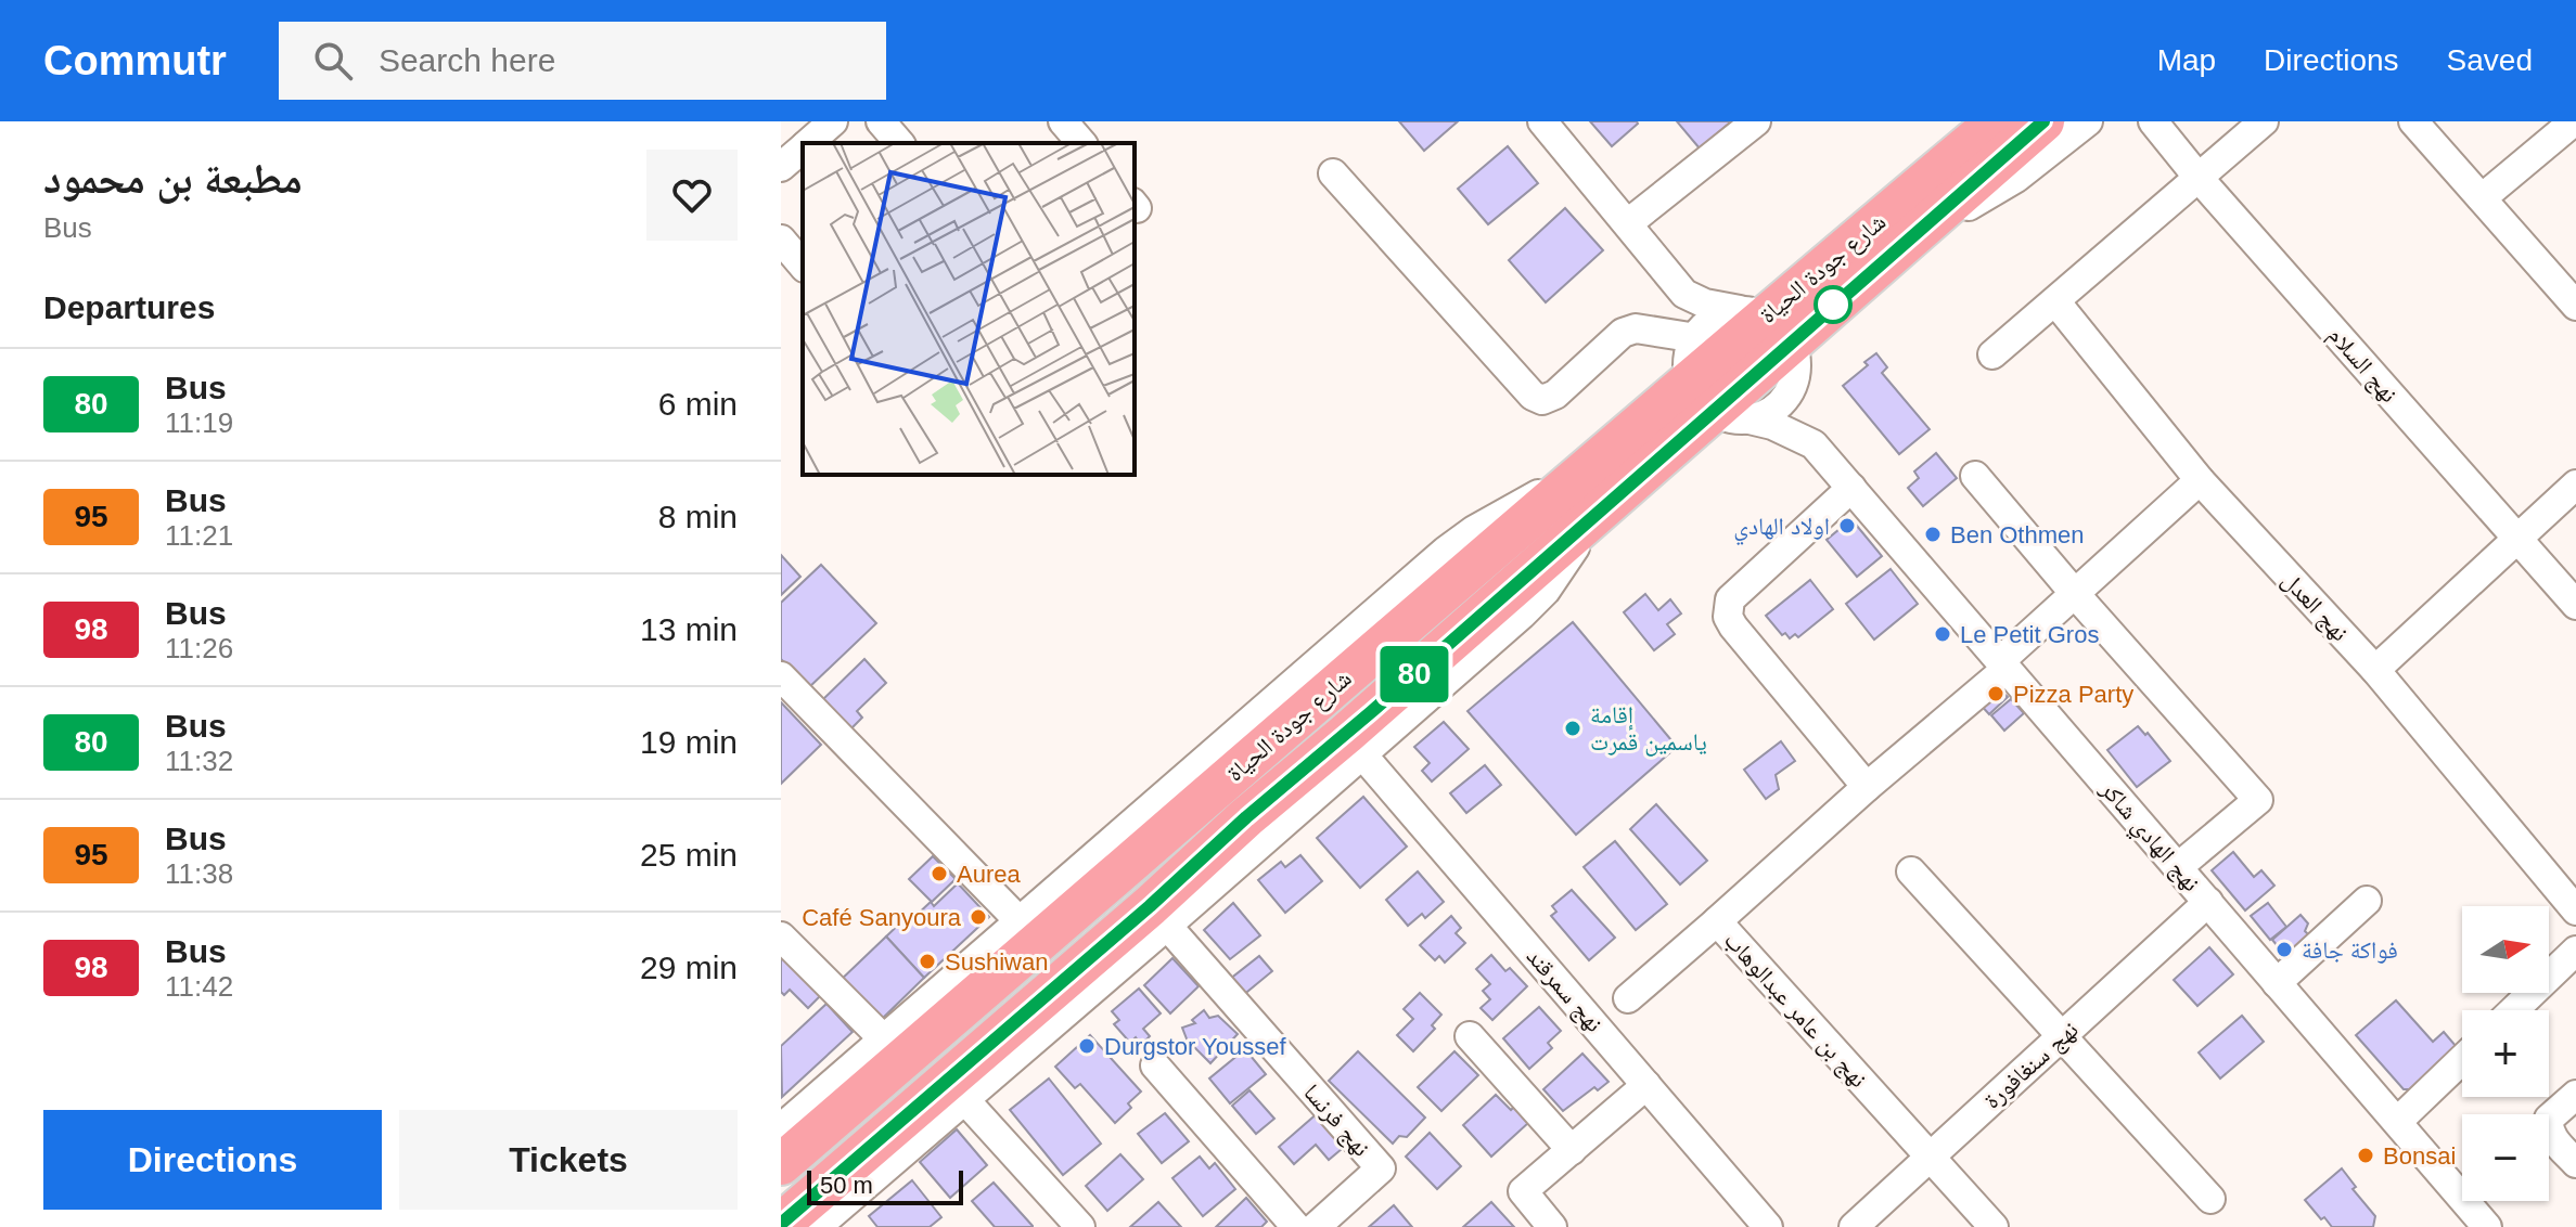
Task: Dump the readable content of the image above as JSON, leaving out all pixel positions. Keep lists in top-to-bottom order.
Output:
{
  "streets": {
    "highway": ["شارع جودة الحياة"],
    "street": [
      "نهج السلام",
      "نهج العدل",
      "نهج الهادي شاكر",
      "نهج سمرقند",
      "نهج بن عامر عبدالوهاب",
      "نهج سنغافورة",
      "نهج فرنسا"
    ]
  },
  "crossings": [
    ["نهج العدل", "نهج بن عامر عبدالوهاب"],
    ["نهج الهادي شاكر", "نهج بن عامر عبدالوهاب"],
    ["نهج الهادي شاكر", "نهج سنغافورة"],
    ["نهج بن عامر عبدالوهاب", "نهج سنغافورة"]
  ],
  "places": [
    "اولاد الهادي",
    "Ben Othmen",
    "Le Petit Gros",
    "Pizza Party",
    "إقامة ياسمين قمرت",
    "Aurea",
    "Café Sanyoura",
    "فواكة جافة",
    "Sushiwan",
    "Durgstor Youssef",
    "Bonsai"
  ],
  "lines": ["bus line 80"],
  "scale_bar": "50 m",
  "north": "right",
  "page": {
    "header": "Commutr",
    "search": "Search here",
    "nav": ["Map", "Directions", "Saved"],
    "heading": [
      ["مطبعة بن محمود", "Bus"],
      "Departures"
    ],
    "on_map": "80",
    "list": [
      {
        "mark": "80",
        "name": "Bus",
        "note": "11:19",
        "value": "6 min"
      },
      {
        "mark": "95",
        "name": "Bus",
        "note": "11:21",
        "value": "8 min"
      },
      {
        "mark": "98",
        "name": "Bus",
        "note": "11:26",
        "value": "13 min"
      },
      {
        "mark": "80",
        "name": "Bus",
        "note": "11:32",
        "value": "19 min"
      },
      {
        "mark": "95",
        "name": "Bus",
        "note": "11:38",
        "value": "25 min"
      },
      {
        "mark": "98",
        "name": "Bus",
        "note": "11:42",
        "value": "29 min"
      }
    ],
    "map_buttons": ["+", "−"],
    "buttons": ["Directions", "Tickets"],
    "scale": "50 m"
  }
}
